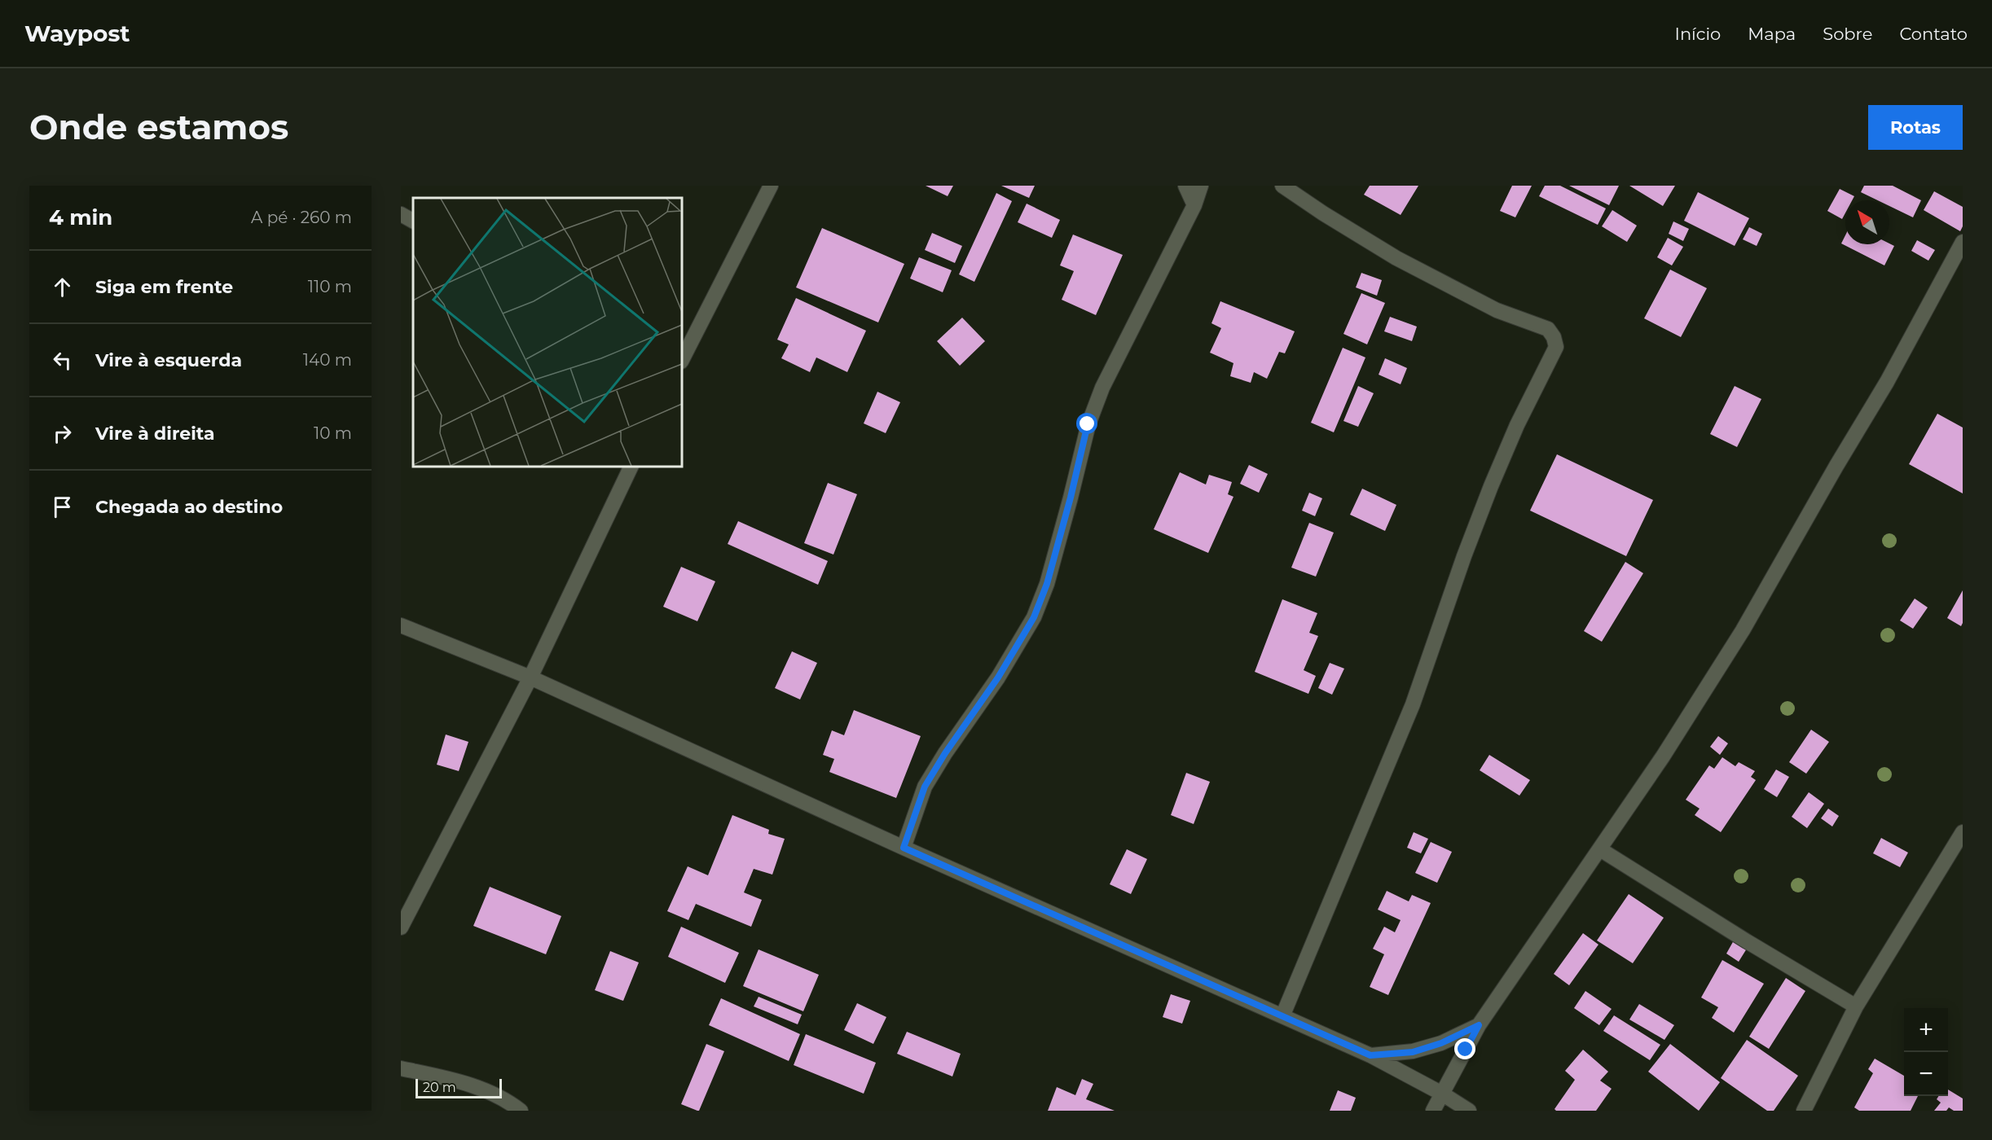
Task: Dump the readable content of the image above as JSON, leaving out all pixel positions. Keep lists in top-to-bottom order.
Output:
{
  "scale_bar": "20 m",
  "north": "top left",
  "page": {
    "header": "Waypost",
    "nav": [
      "Início",
      "Mapa",
      "Sobre",
      "Contato"
    ],
    "buttons": "Rotas",
    "title": "Onde estamos",
    "heading": ["4 min", "A pé · 260 m"],
    "list": [
      ["Siga em frente", "110 m"],
      ["Vire à esquerda", "140 m"],
      ["Vire à direita", "10 m"],
      "Chegada ao destino"
    ],
    "map_buttons": ["+", "−"],
    "scale": "20 m"
  }
}
